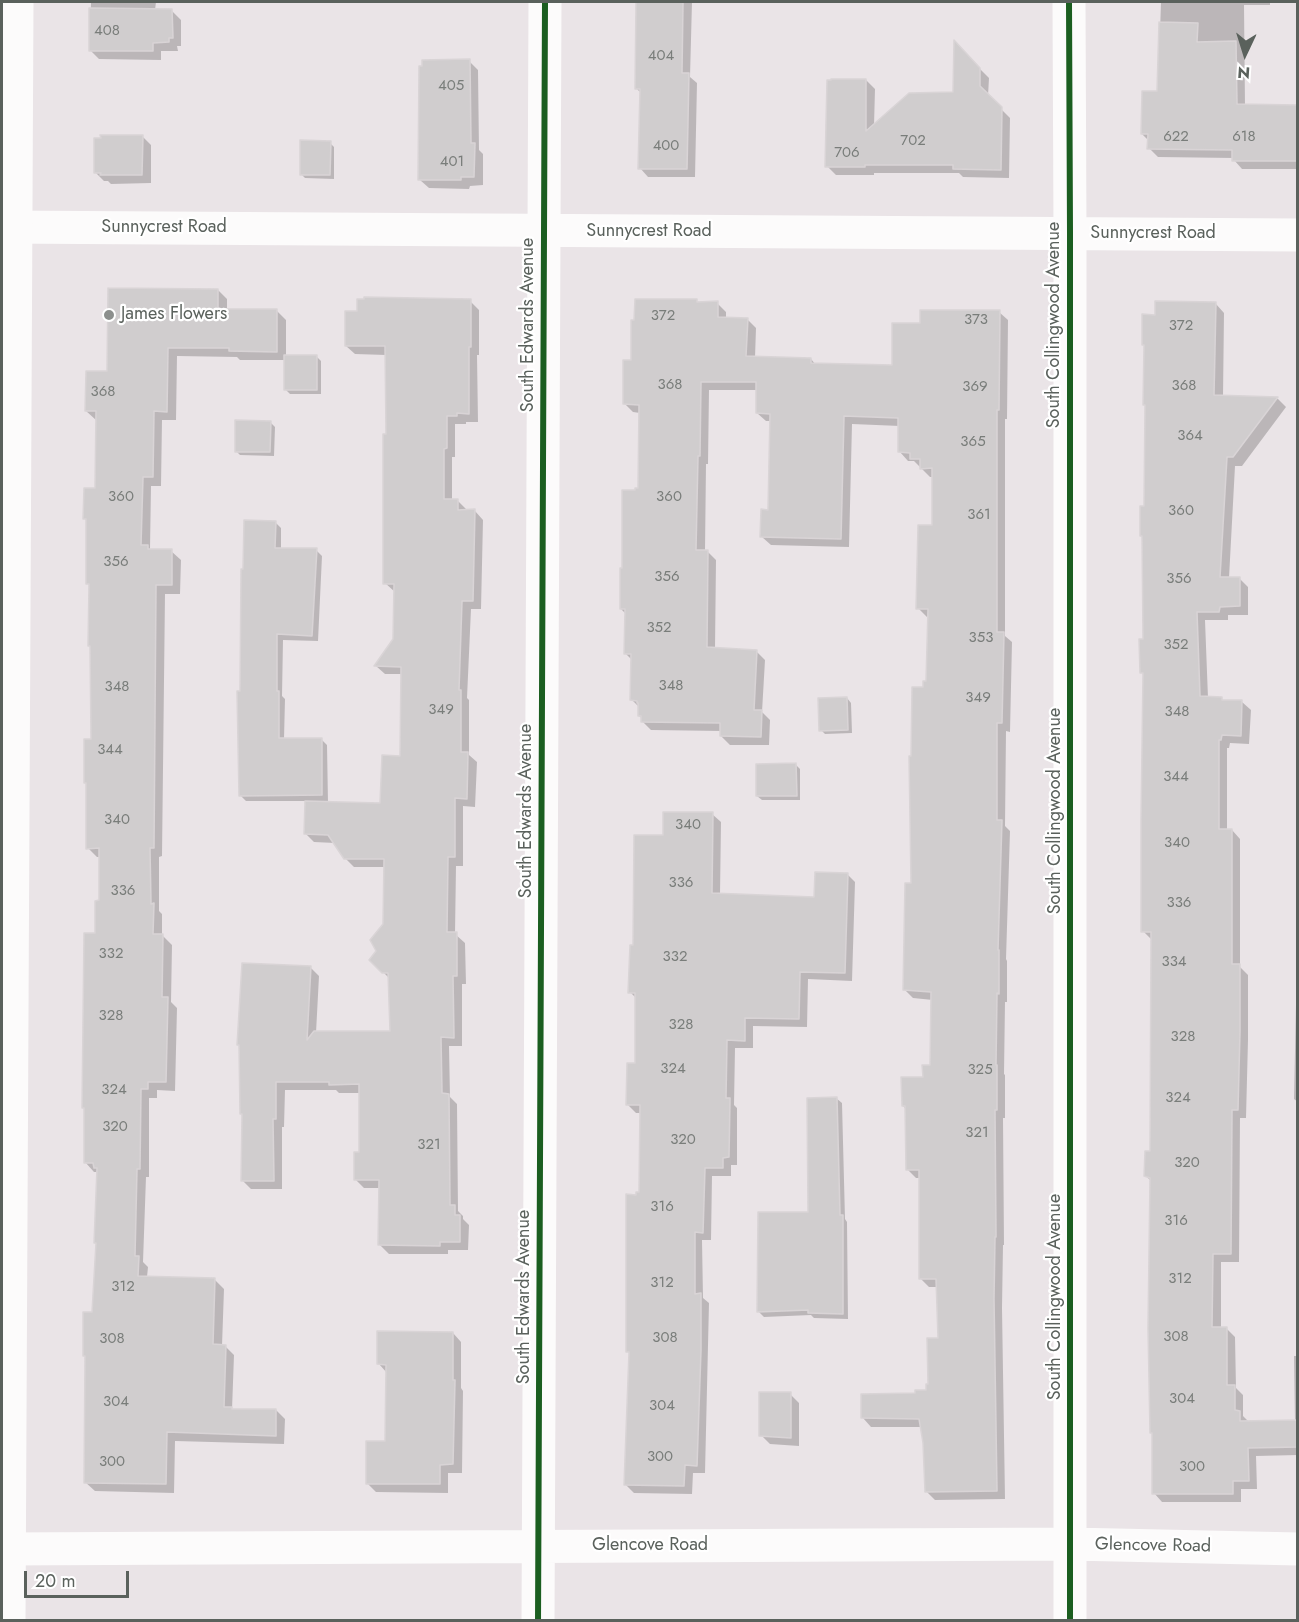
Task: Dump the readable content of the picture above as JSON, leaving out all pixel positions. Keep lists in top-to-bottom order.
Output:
{
  "streets": {
    "street": [
      "Sunnycrest Road",
      "South Edwards Avenue",
      "South Collingwood Avenue",
      "Glencove Road"
    ]
  },
  "crossings": [
    ["Sunnycrest Road", "South Edwards Avenue"],
    ["Sunnycrest Road", "South Collingwood Avenue"],
    ["South Edwards Avenue", "Glencove Road"],
    ["South Collingwood Avenue", "Glencove Road"]
  ],
  "places": ["James Flowers"],
  "house_numbers": [
    "408",
    "404",
    "405",
    "622",
    "618",
    "702",
    "400",
    "706",
    "401",
    "372",
    "373",
    "372",
    "368",
    "368",
    "369",
    "368",
    "364",
    "365",
    "360",
    "360",
    "360",
    "361",
    "356",
    "356",
    "356",
    "352",
    "353",
    "352",
    "348",
    "348",
    "349",
    "349",
    "348",
    "344",
    "344",
    "340",
    "340",
    "340",
    "336",
    "336",
    "336",
    "332",
    "332",
    "334",
    "328",
    "328",
    "328",
    "324",
    "325",
    "324",
    "324",
    "320",
    "321",
    "320",
    "321",
    "320",
    "316",
    "316",
    "312",
    "312",
    "312",
    "308",
    "308",
    "308",
    "304",
    "304",
    "304",
    "300",
    "300",
    "300"
  ],
  "scale_bar": "20 m",
  "north": "bottom"
}
